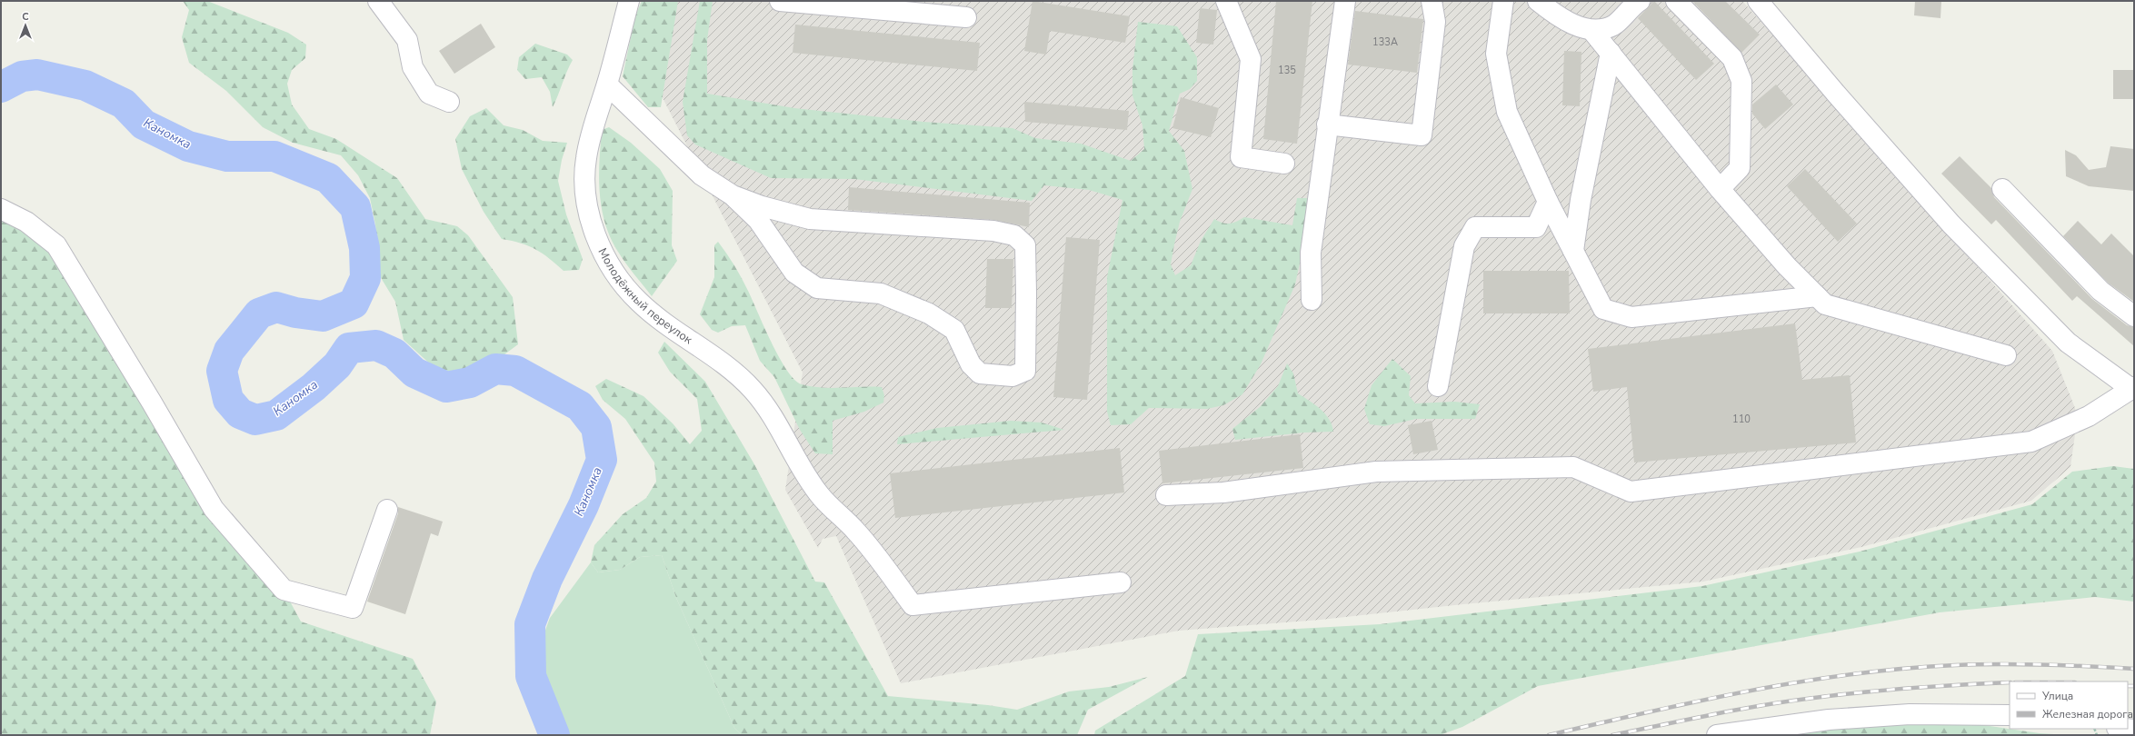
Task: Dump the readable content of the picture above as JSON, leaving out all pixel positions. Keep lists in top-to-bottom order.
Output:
{
  "streets": {
    "street": ["Молодёжный переулок"]
  },
  "water": ["Каномка"],
  "house_numbers": ["133А", "135", "110"],
  "legend": ["Улица", "Железная дорога"],
  "north": "top"
}
